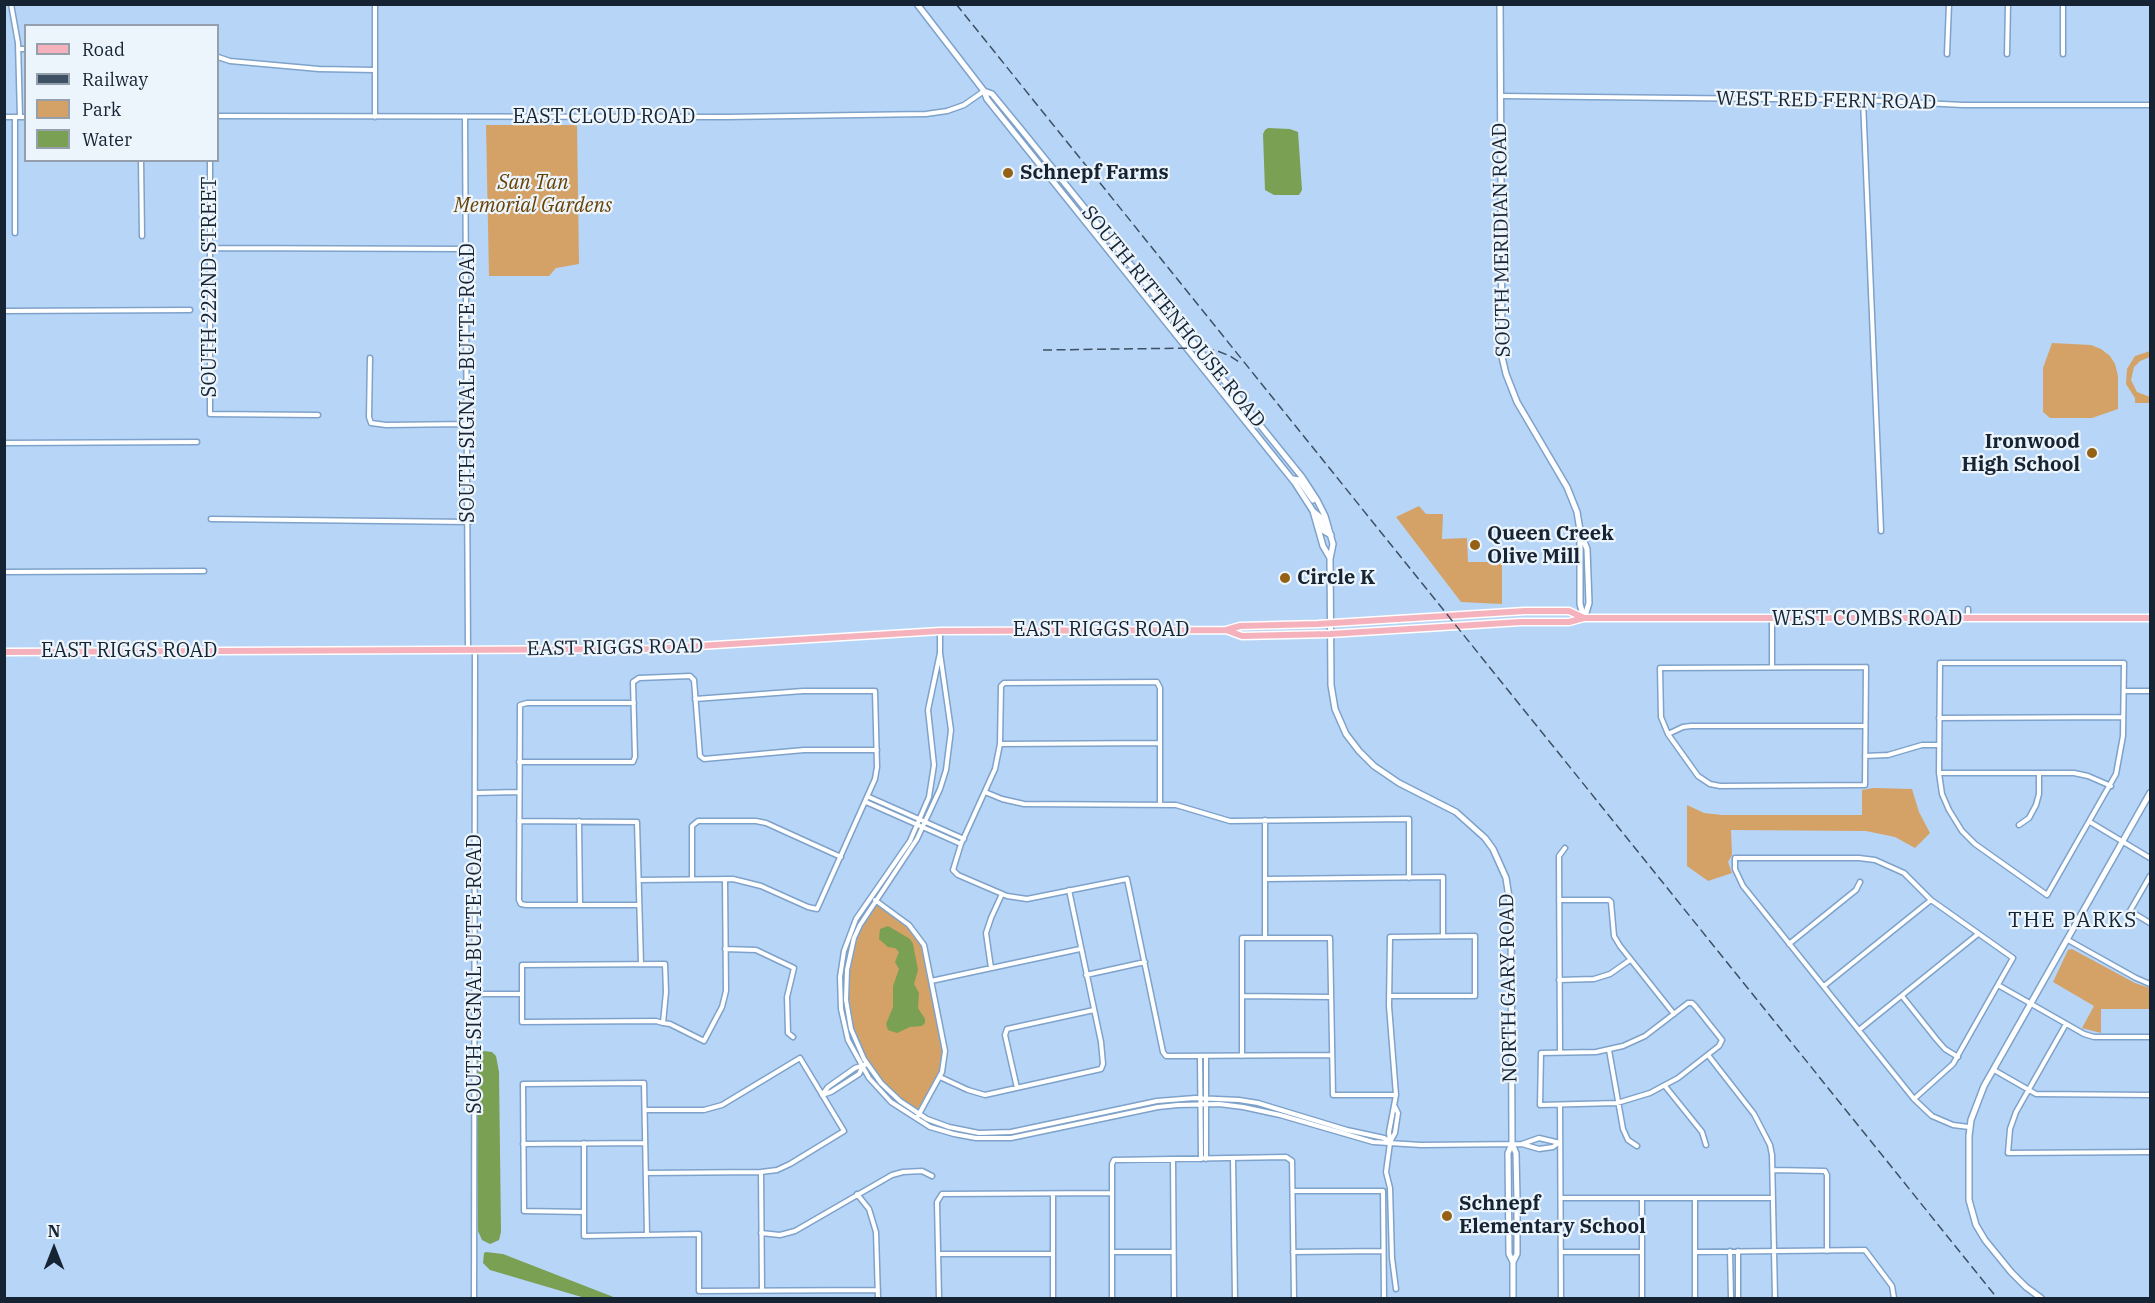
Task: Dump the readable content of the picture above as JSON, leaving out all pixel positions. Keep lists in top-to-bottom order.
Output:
{
  "streets": {
    "main road": [
      "SOUTH MERIDIAN ROAD",
      "SOUTH RITTENHOUSE ROAD",
      "WEST COMBS ROAD",
      "EAST RIGGS ROAD",
      "NORTH GARY ROAD"
    ],
    "street": [
      "WEST RED FERN ROAD",
      "EAST CLOUD ROAD",
      "SOUTH 222ND STREET",
      "SOUTH SIGNAL BUTTE ROAD"
    ]
  },
  "crossings": [
    ["WEST RED FERN ROAD", "SOUTH MERIDIAN ROAD"],
    ["EAST CLOUD ROAD", "SOUTH RITTENHOUSE ROAD"],
    ["EAST CLOUD ROAD", "SOUTH SIGNAL BUTTE ROAD"],
    ["SOUTH MERIDIAN ROAD", "WEST COMBS ROAD"],
    ["SOUTH RITTENHOUSE ROAD", "WEST COMBS ROAD"],
    ["SOUTH RITTENHOUSE ROAD", "EAST RIGGS ROAD"],
    ["SOUTH RITTENHOUSE ROAD", "NORTH GARY ROAD"],
    ["SOUTH SIGNAL BUTTE ROAD", "EAST RIGGS ROAD"],
    ["WEST COMBS ROAD", "EAST RIGGS ROAD"],
    ["WEST COMBS ROAD", "NORTH GARY ROAD"],
    ["EAST RIGGS ROAD", "NORTH GARY ROAD"]
  ],
  "districts": ["THE PARKS"],
  "parks": ["San Tan Memorial Gardens"],
  "places": [
    "Schnepf Farms",
    "Ironwood High School",
    "Queen Creek Olive Mill",
    "Circle K",
    "Schnepf Elementary School"
  ],
  "legend": [
    "Road",
    "Railway",
    "Park",
    "Water"
  ],
  "north": "top"
}
